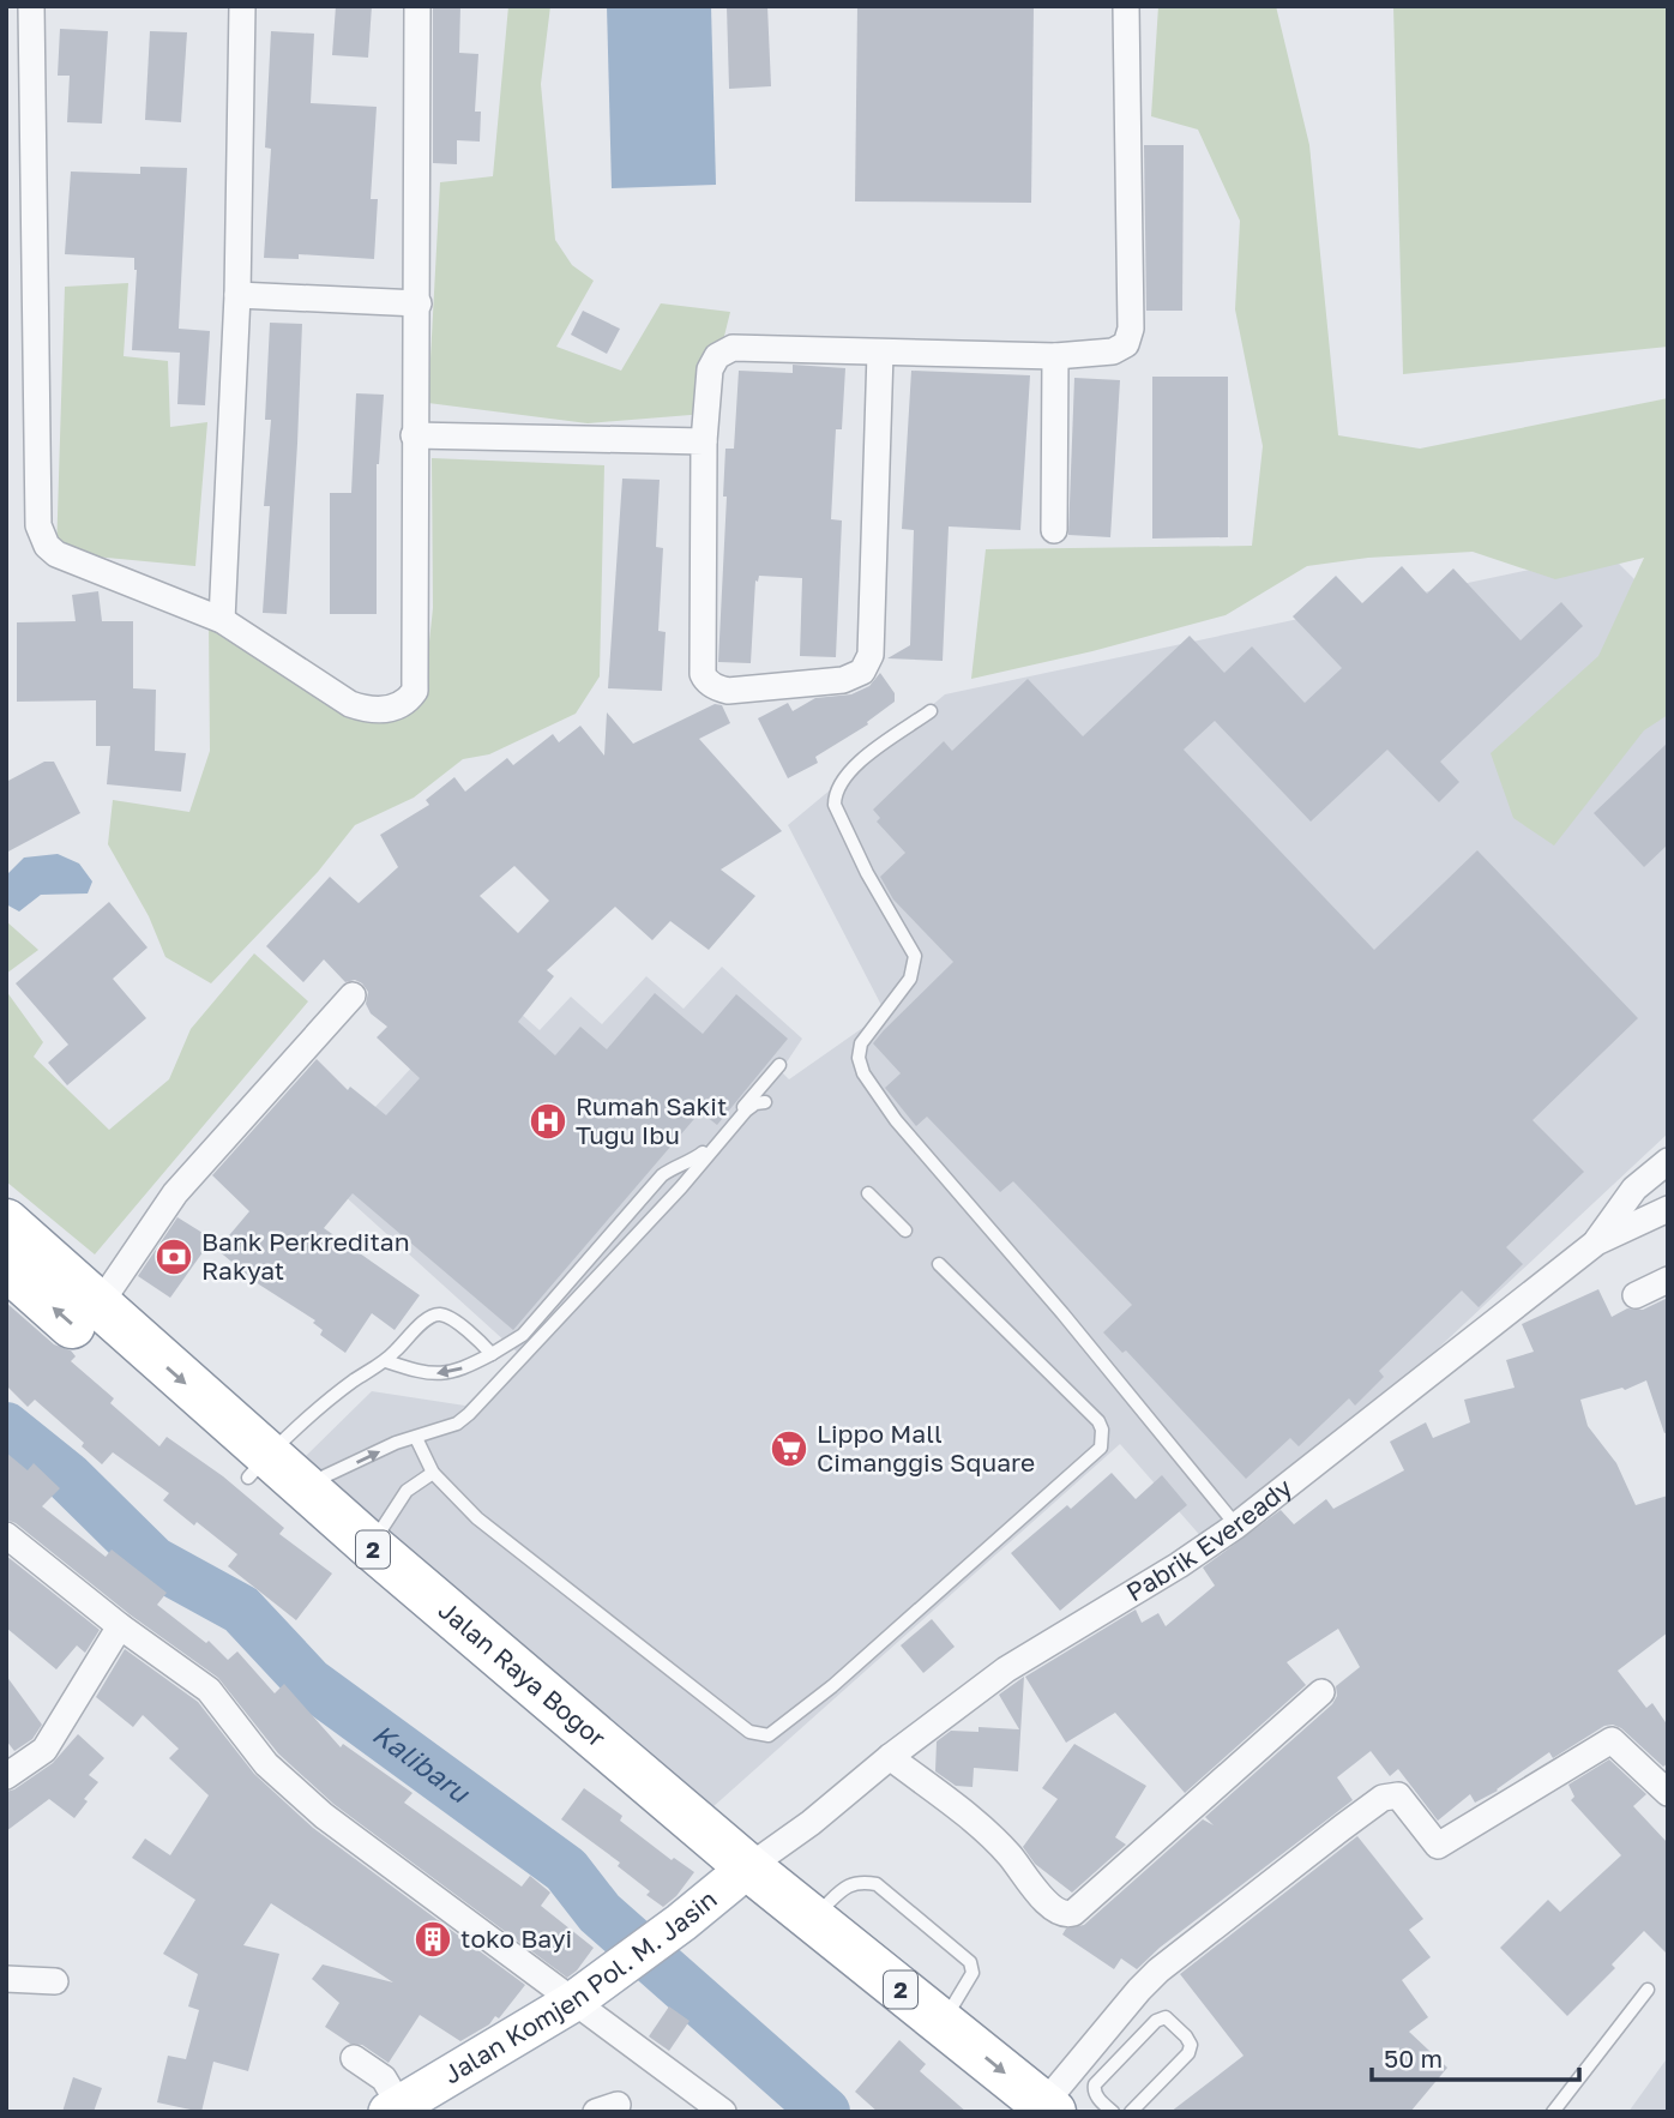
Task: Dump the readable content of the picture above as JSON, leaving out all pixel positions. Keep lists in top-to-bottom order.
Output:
{
  "streets": {
    "highway": ["2", "Jalan Raya Bogor"],
    "main road": ["Jalan Komjen Pol. M. Jasin"],
    "street": ["Pabrik Eveready"]
  },
  "crossings": [
    ["Pabrik Eveready", "Jalan Raya Bogor"],
    ["Pabrik Eveready", "Jalan Komjen Pol. M. Jasin"],
    ["Jalan Raya Bogor", "Jalan Komjen Pol. M. Jasin"]
  ],
  "water": ["Kalibaru"],
  "places": {
    "hospital": ["Rumah Sakit Tugu Ibu"],
    "bank": ["Bank Perkreditan Rakyat"],
    "supermarket": ["Lippo Mall Cimanggis Square"],
    "building": ["toko Bayi"]
  },
  "scale_bar": "50 m"
}
